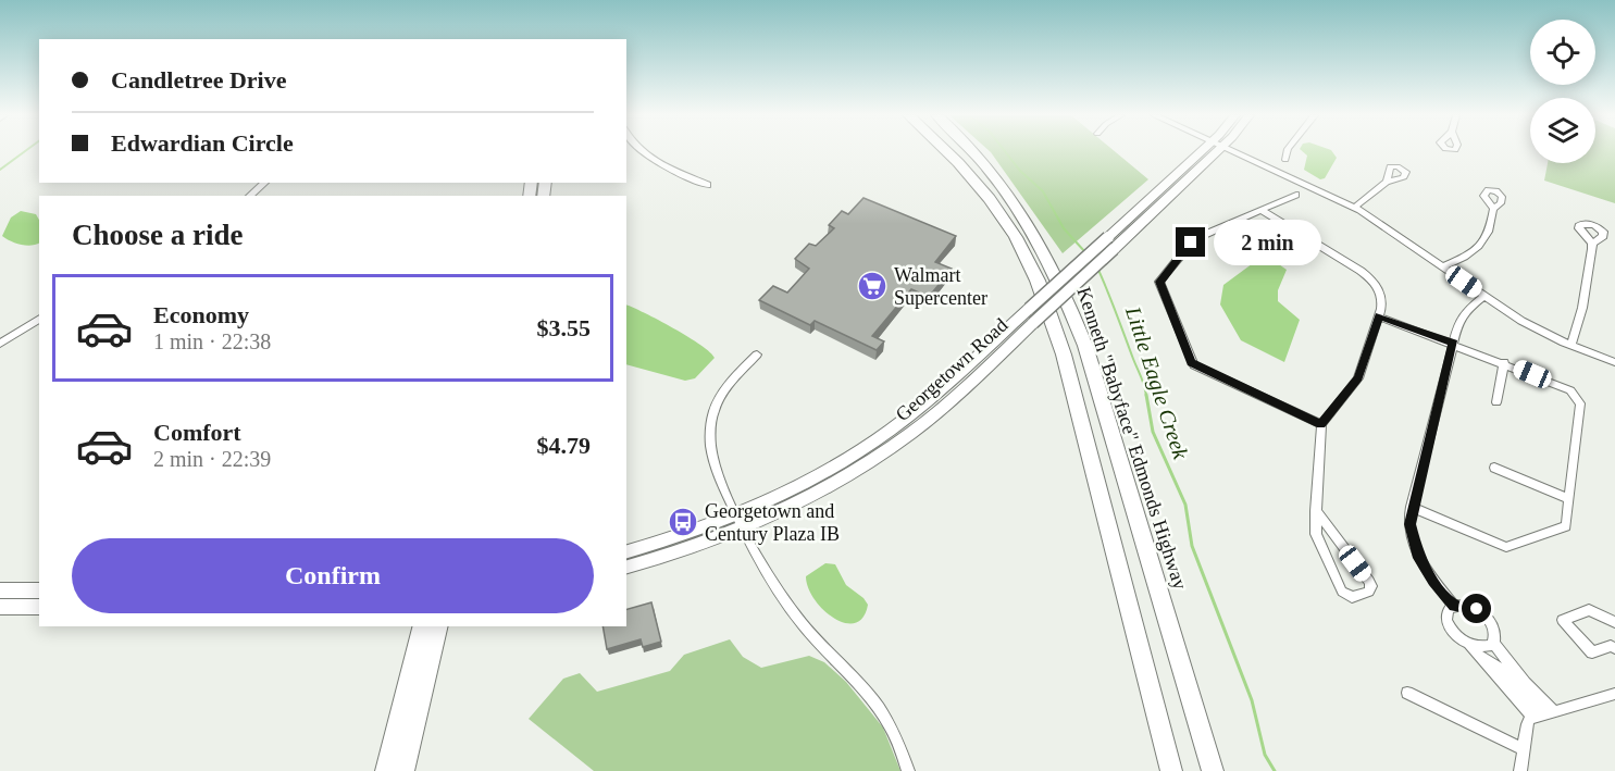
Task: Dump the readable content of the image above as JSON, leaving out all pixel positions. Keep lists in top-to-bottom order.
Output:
{
  "streets": {
    "highway": ["Kenneth \"Babyface\" Edmonds Highway"],
    "main road": ["Georgetown Road"]
  },
  "water": ["Little Eagle Creek"],
  "places": {
    "supermarket": ["Walmart Supercenter"],
    "bus stop": ["Georgetown and Century Plaza IB"]
  },
  "page": {
    "banner": ["Candletree Drive", "Edwardian Circle"],
    "heading": "Choose a ride",
    "bubble": "2 min",
    "list": [
      {
        "name": "Economy",
        "note": "1 min · 22:38",
        "value": "$3.55"
      },
      {
        "name": "Comfort",
        "note": "2 min · 22:39",
        "value": "$4.79"
      }
    ],
    "buttons": "Confirm"
  }
}
